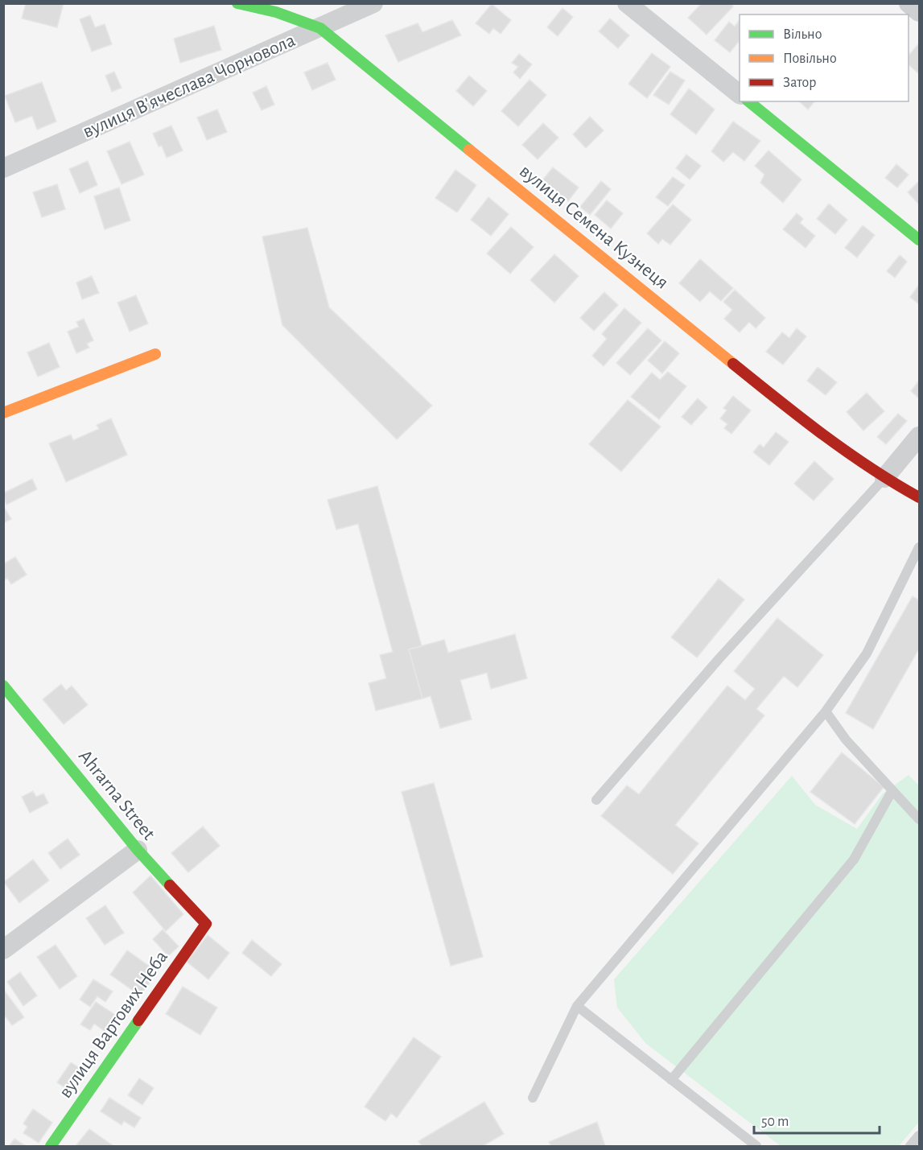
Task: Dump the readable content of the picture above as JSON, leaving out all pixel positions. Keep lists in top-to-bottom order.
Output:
{
  "streets": {
    "street": [
      "вулиця В'ячеслава Чорновола",
      "вулиця Семена Кузнеця",
      "Ahrarna Street",
      "вулиця Вартових Неба"
    ]
  },
  "crossings": [
    ["вулиця В'ячеслава Чорновола", "вулиця Семена Кузнеця"],
    ["Ahrarna Street", "вулиця Вартових Неба"]
  ],
  "legend": ["Вільно", "Повільно", "Затор"],
  "scale_bar": "50 m"
}
